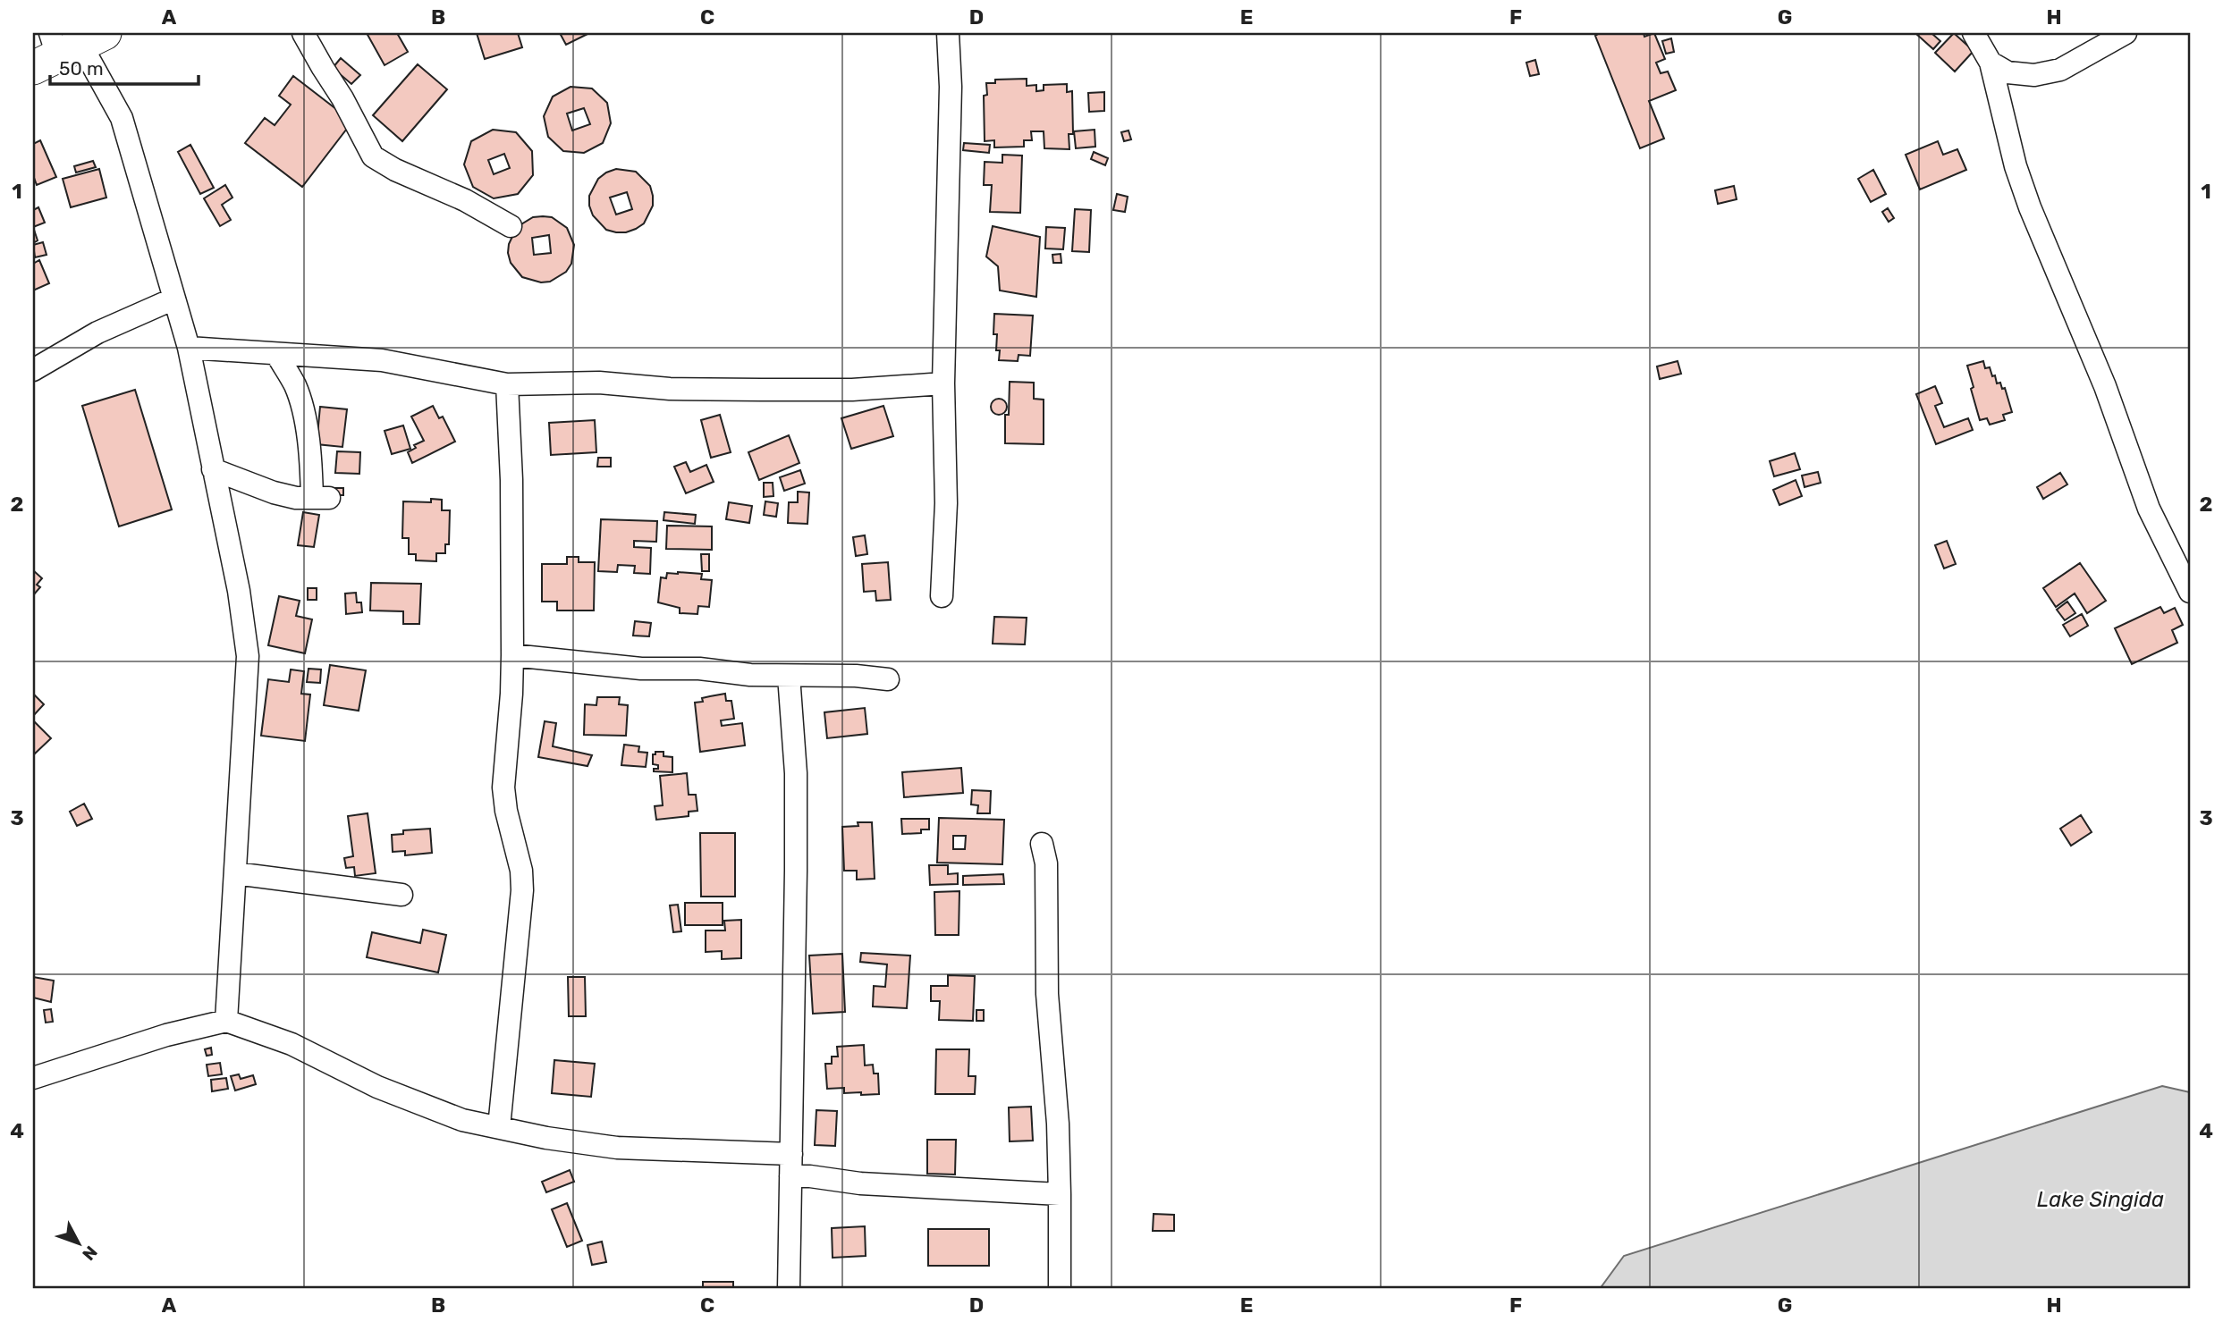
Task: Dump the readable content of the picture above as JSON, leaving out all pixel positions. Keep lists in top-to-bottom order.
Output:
{
  "water": ["Lake Singida"],
  "scale_bar": "50 m",
  "north": "bottom right",
  "grid": {
    "columns": [
      "A",
      "B",
      "C",
      "D",
      "E",
      "F",
      "G",
      "H"
    ],
    "rows": [
      "1",
      "2",
      "3",
      "4"
    ]
  }
}
